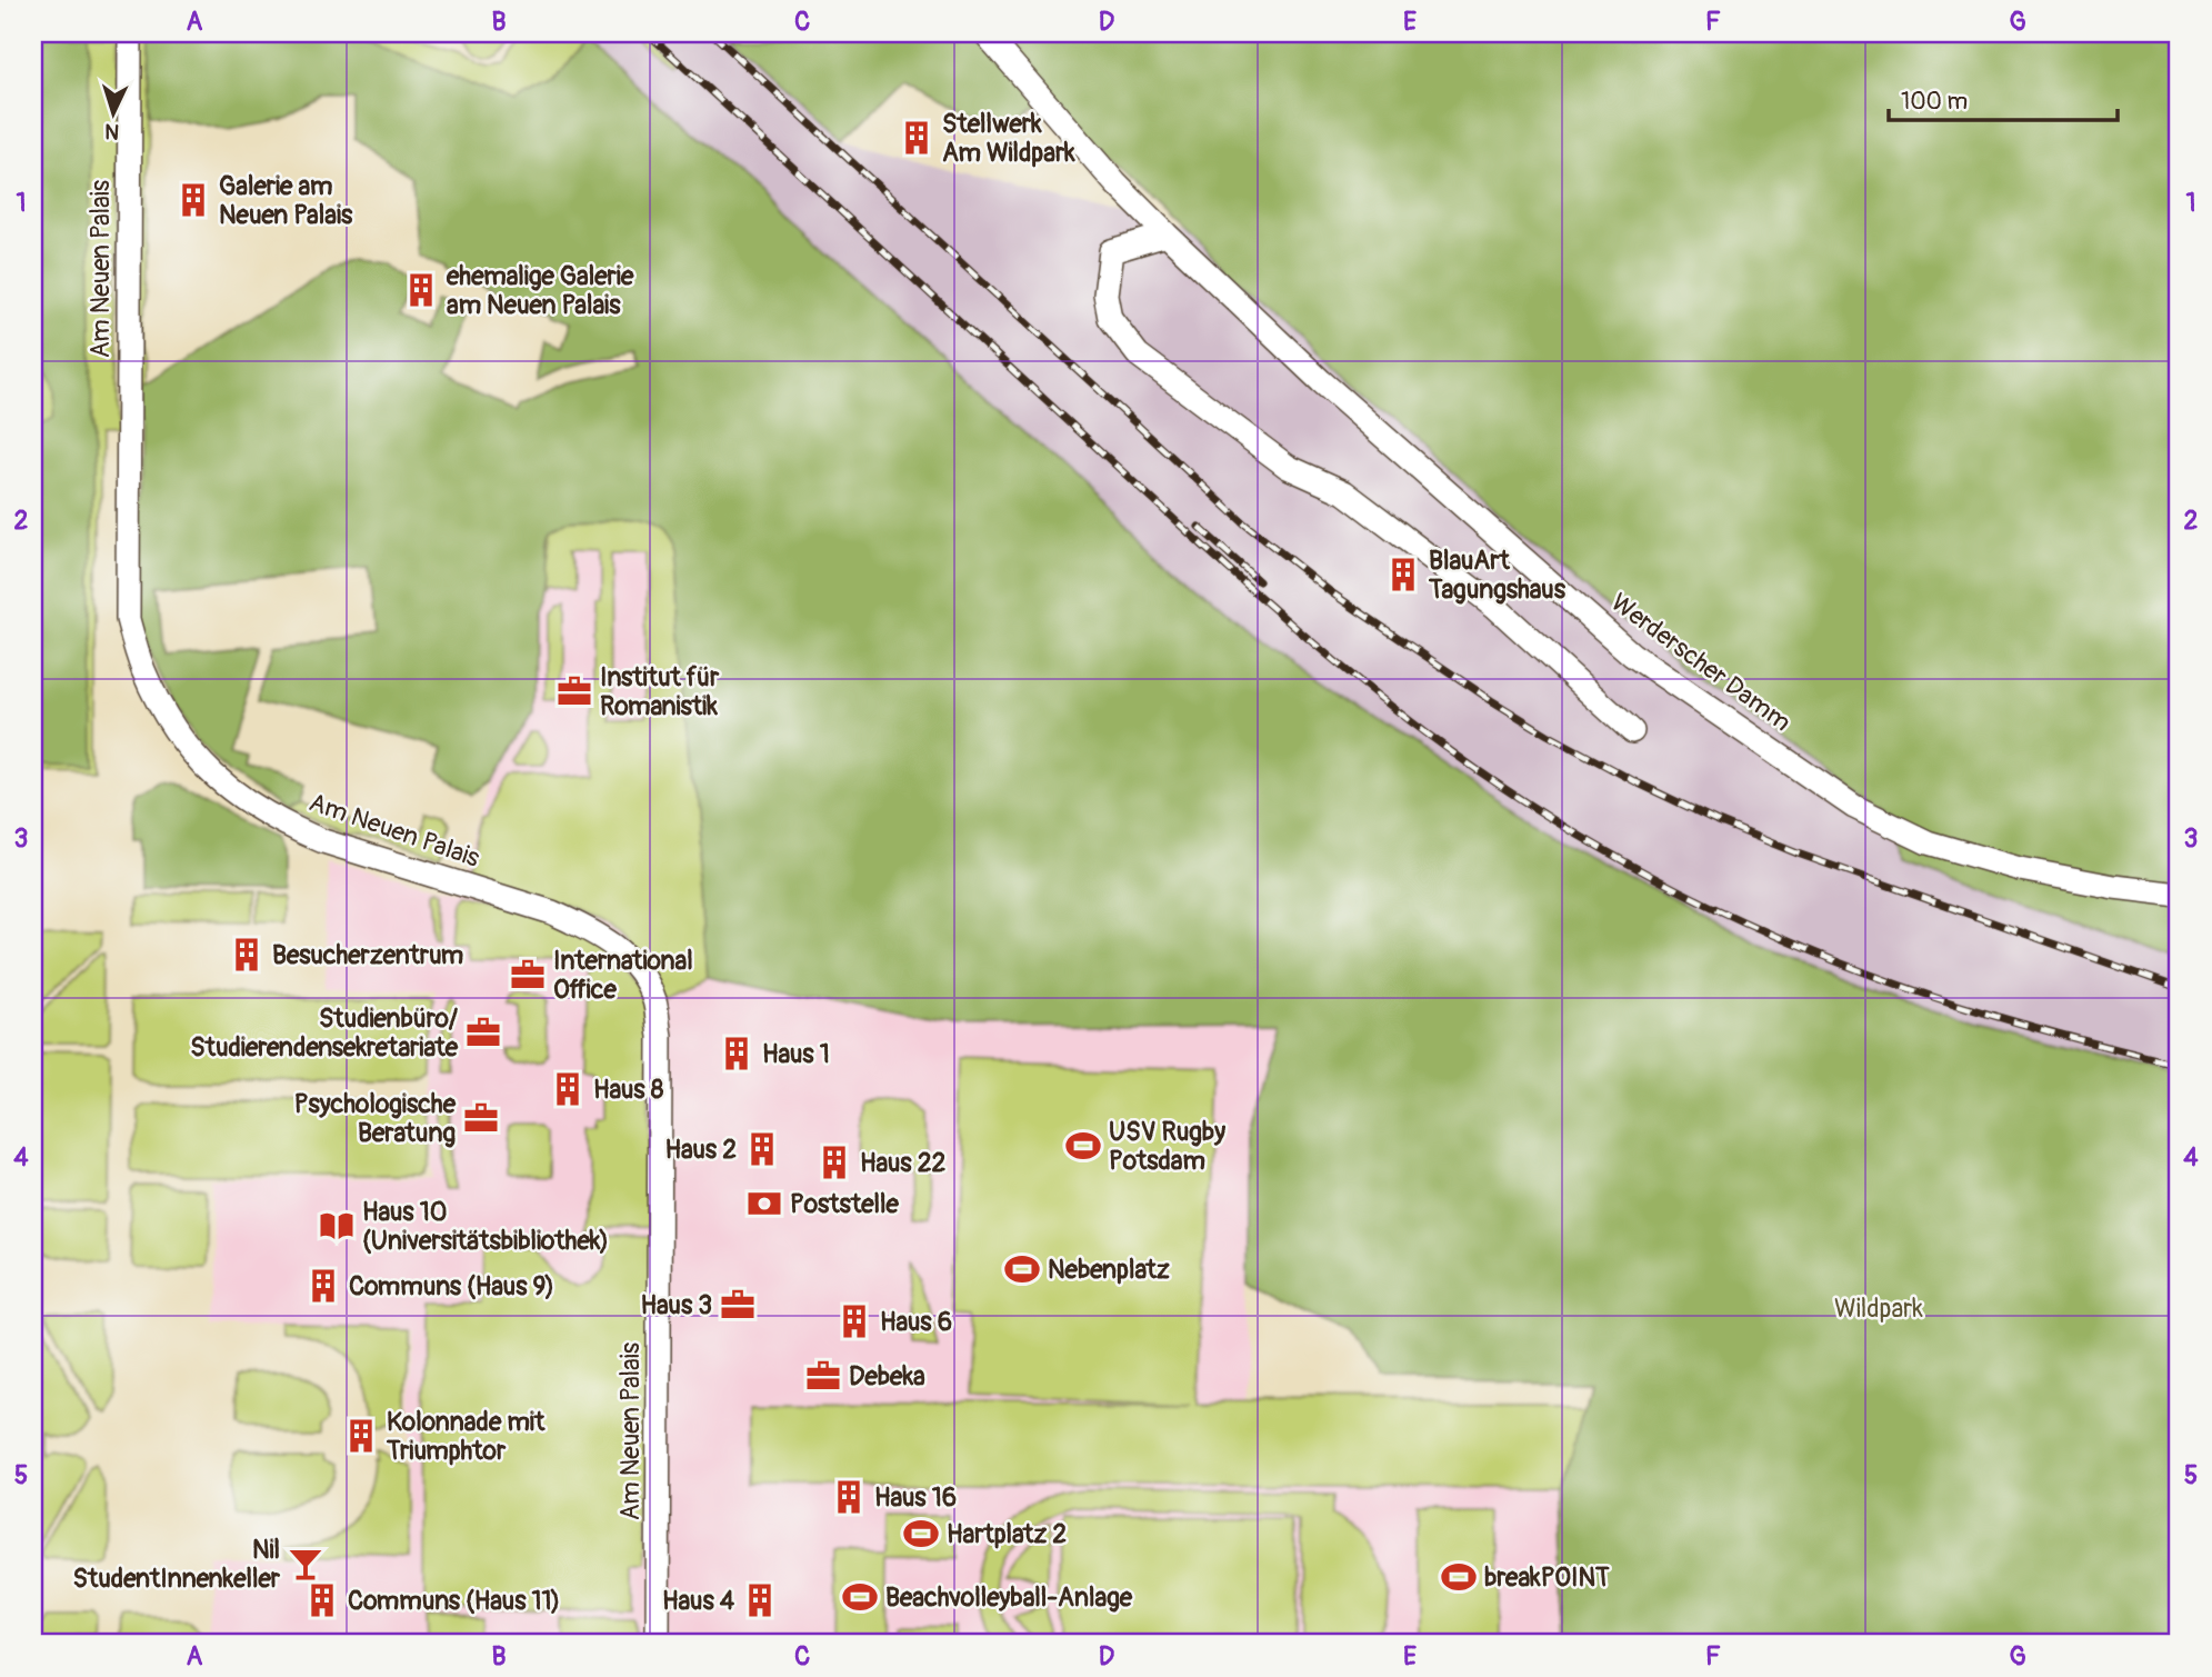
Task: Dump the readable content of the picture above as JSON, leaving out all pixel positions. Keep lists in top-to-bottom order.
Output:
{
  "streets": {
    "street": ["Am Neuen Palais", "Werderscher Damm"]
  },
  "parks": ["Wildpark"],
  "places": {
    "building": [
      "Stellwerk Am Wildpark",
      "Galerie am Neuen Palais",
      "ehemalige Galerie am Neuen Palais",
      "BlauArt Tagungshaus",
      "Besucherzentrum",
      "Haus 1",
      "Haus 8",
      "Haus 2",
      "Haus 22",
      "Communs (Haus 9)",
      "Haus 6",
      "Kolonnade mit Triumphtor",
      "Haus 16",
      "Communs (Haus 11)",
      "Haus 4"
    ],
    "office": [
      "Institut für Romanistik",
      "International Office",
      "Studienbüro/ Studierendensekretariate",
      "Psychologische Beratung",
      "Haus 3",
      "Debeka"
    ],
    "sports": [
      "USV Rugby Potsdam",
      "Nebenplatz",
      "Hartplatz 2",
      "breakPOINT",
      "Beachvolleyball-Anlage"
    ],
    "bank": ["Poststelle"],
    "library": ["Haus 10 (Universitätsbibliothek)"],
    "bar": ["Nil StudentInnenkeller"]
  },
  "scale_bar": "100 m",
  "north": "bottom",
  "grid": {
    "columns": [
      "A",
      "B",
      "C",
      "D",
      "E",
      "F",
      "G"
    ],
    "rows": [
      "1",
      "2",
      "3",
      "4",
      "5"
    ]
  }
}
